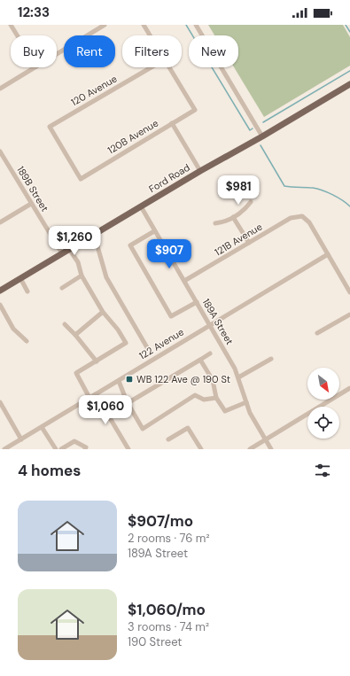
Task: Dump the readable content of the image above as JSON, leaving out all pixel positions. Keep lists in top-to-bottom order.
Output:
{
  "streets": {
    "main road": ["Ford Road"],
    "street": [
      "120 Avenue",
      "120B Avenue",
      "189B Street",
      "121B Avenue",
      "189A Street",
      "122 Avenue"
    ]
  },
  "crossings": [
    ["120 Avenue", "120B Avenue"],
    ["Ford Road", "189B Street"],
    ["Ford Road", "189A Street"],
    ["121B Avenue", "189A Street"],
    ["121B Avenue", "122 Avenue"],
    ["189A Street", "122 Avenue"]
  ],
  "places": {
    "transit": ["WB 122 Ave @ 190 St"]
  },
  "north": "bottom right",
  "page": {
    "status": "12:33",
    "chip": [
      "Buy",
      "Rent",
      "Filters",
      "New"
    ],
    "price": [
      "$981",
      "$1,260",
      "$907",
      "$1,060"
    ],
    "heading": "4 homes",
    "list": [
      {
        "name": "$907/mo",
        "note": "2 rooms · 76 m² · 189A Street"
      },
      {
        "name": "$1,060/mo",
        "note": "3 rooms · 74 m² · 190 Street"
      }
    ]
  }
}
